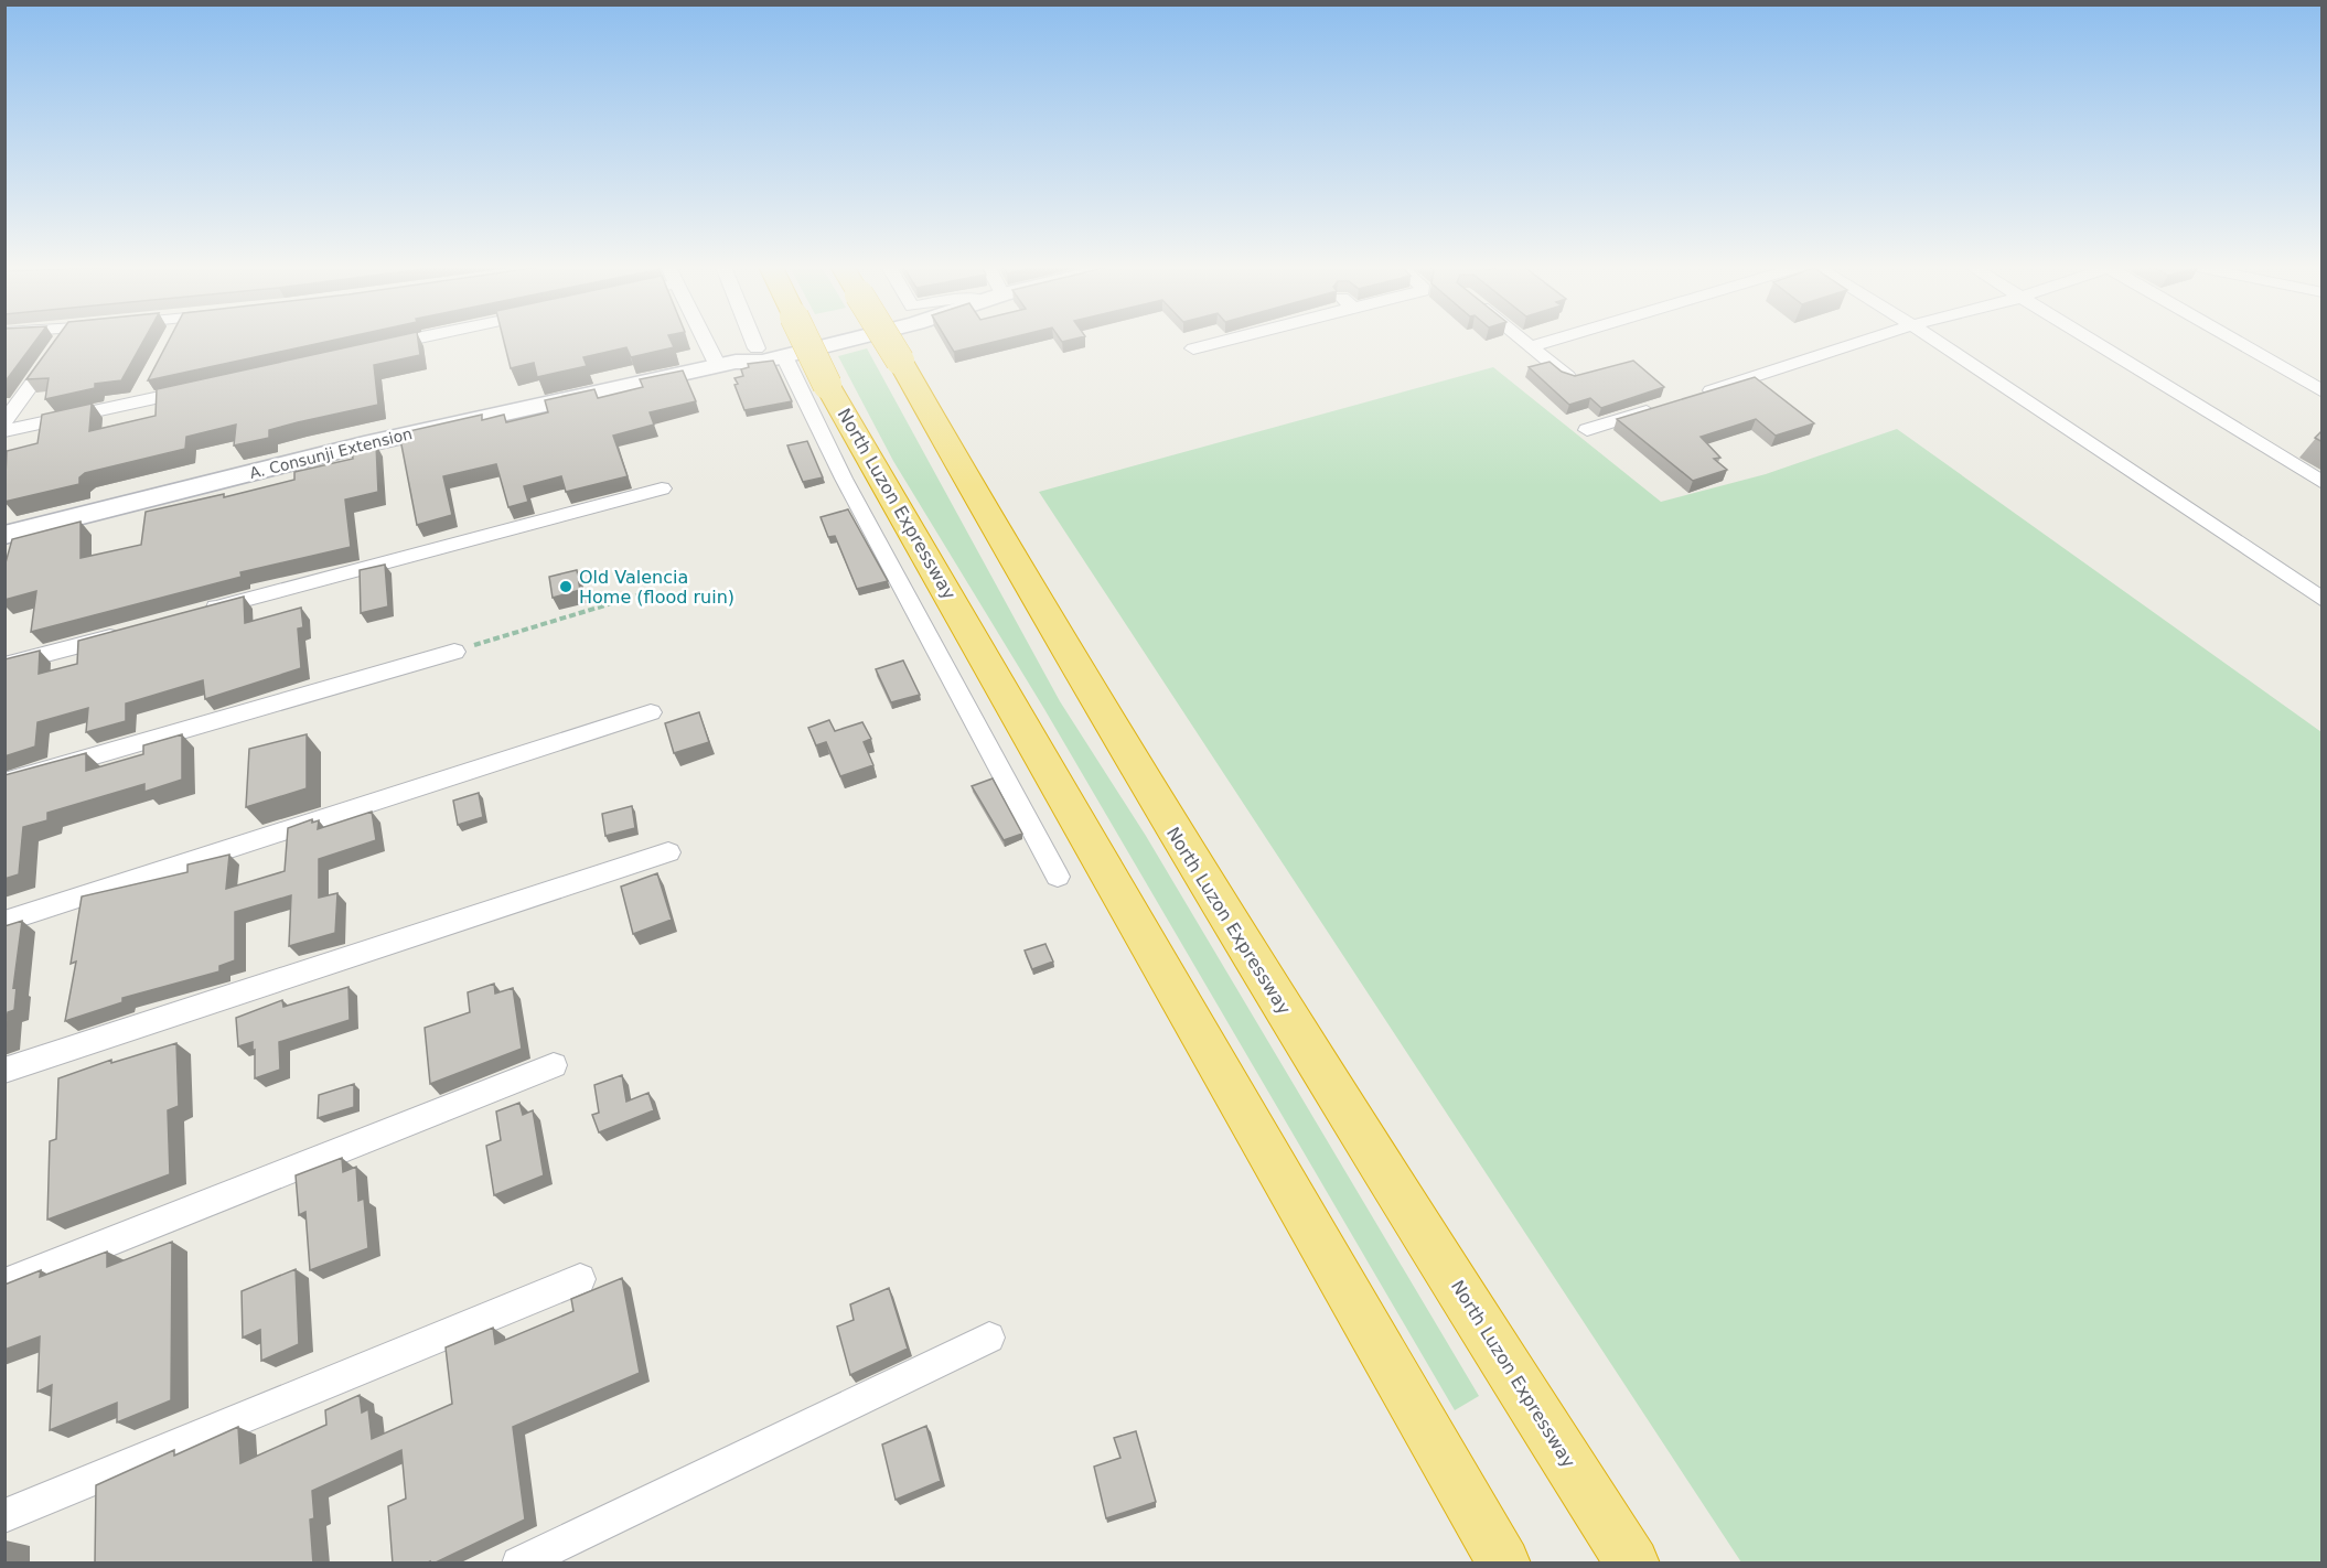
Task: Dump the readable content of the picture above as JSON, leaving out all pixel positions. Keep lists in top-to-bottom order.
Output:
{
  "streets": {
    "highway": ["North Luzon Expressway"],
    "main road": ["A. Consunji Extension"]
  },
  "places": ["Old Valencia Home (flood ruin)"]
}
